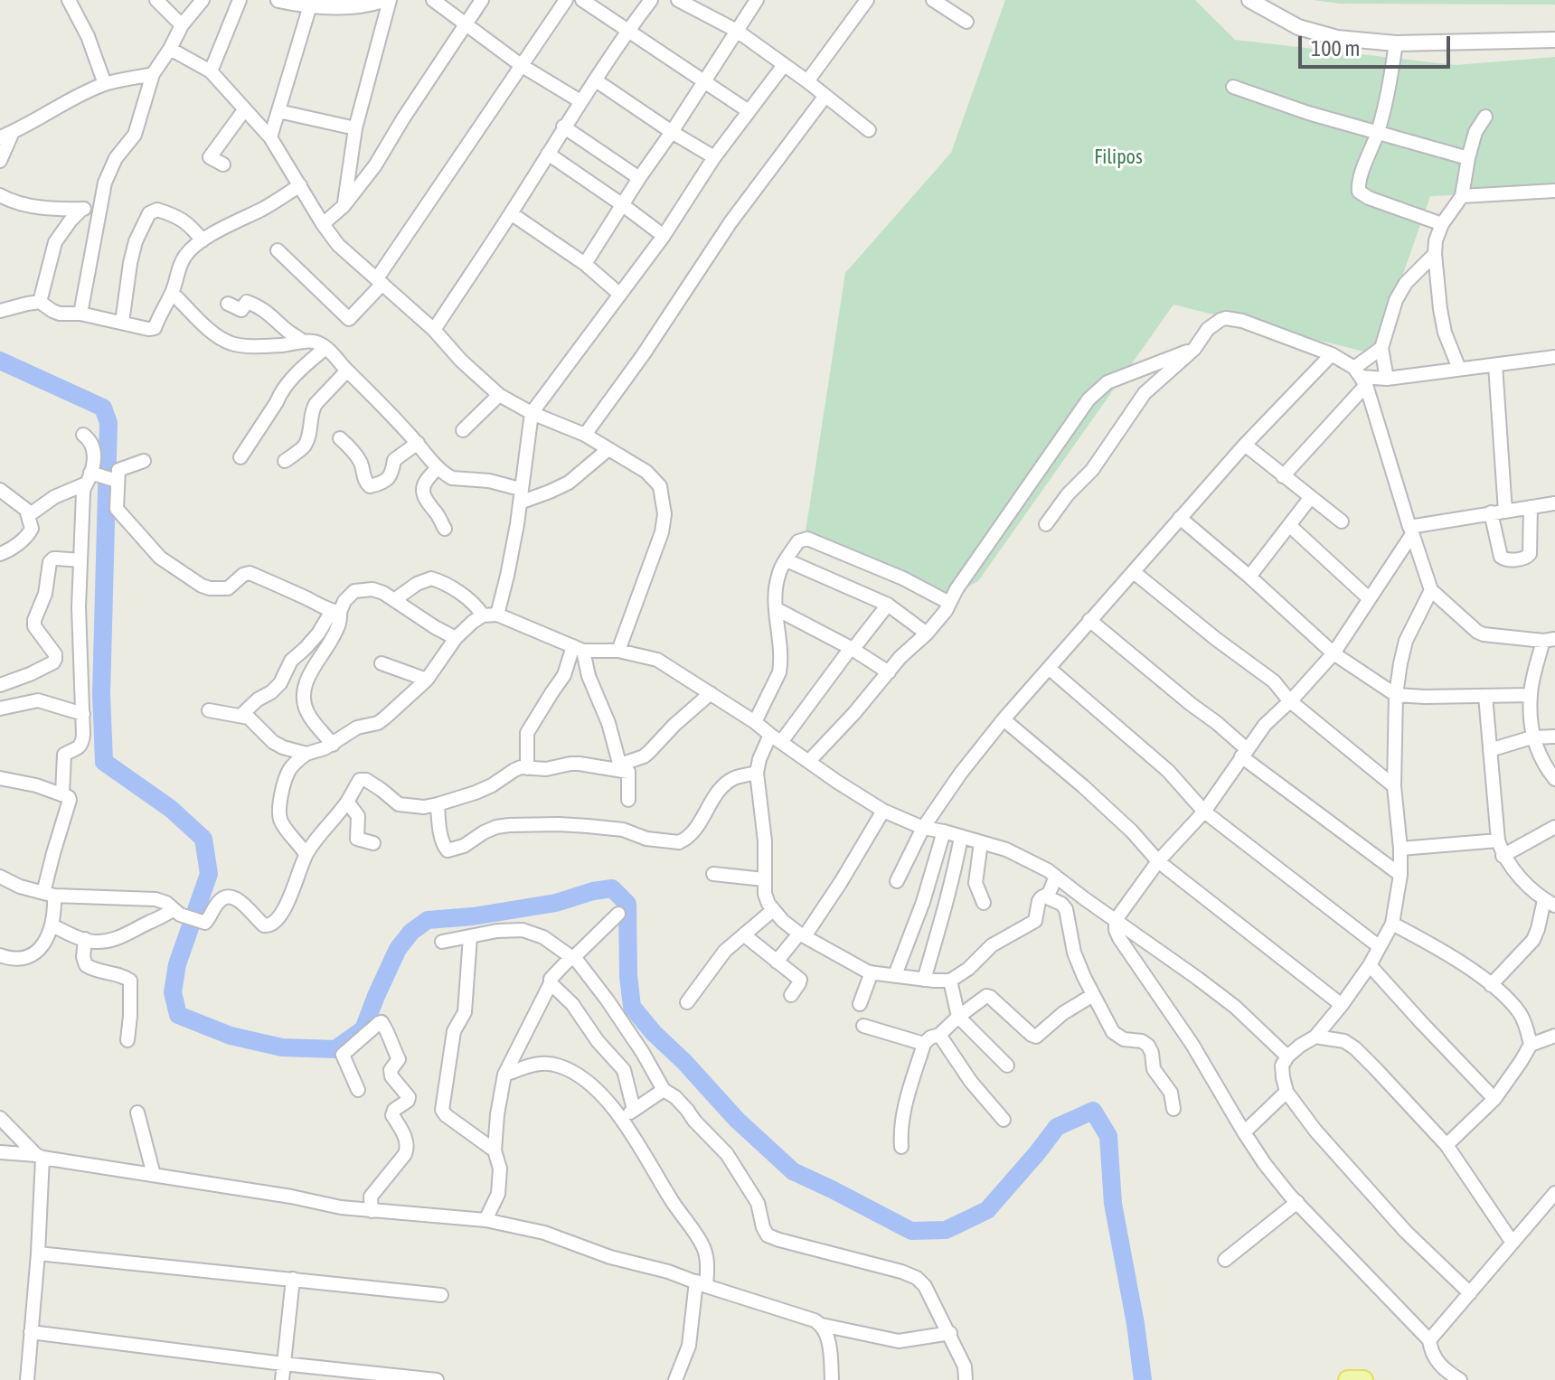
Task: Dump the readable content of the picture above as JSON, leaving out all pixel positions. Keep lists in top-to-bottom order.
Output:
{
  "parks": ["Filipos"],
  "scale_bar": "100 m"
}
